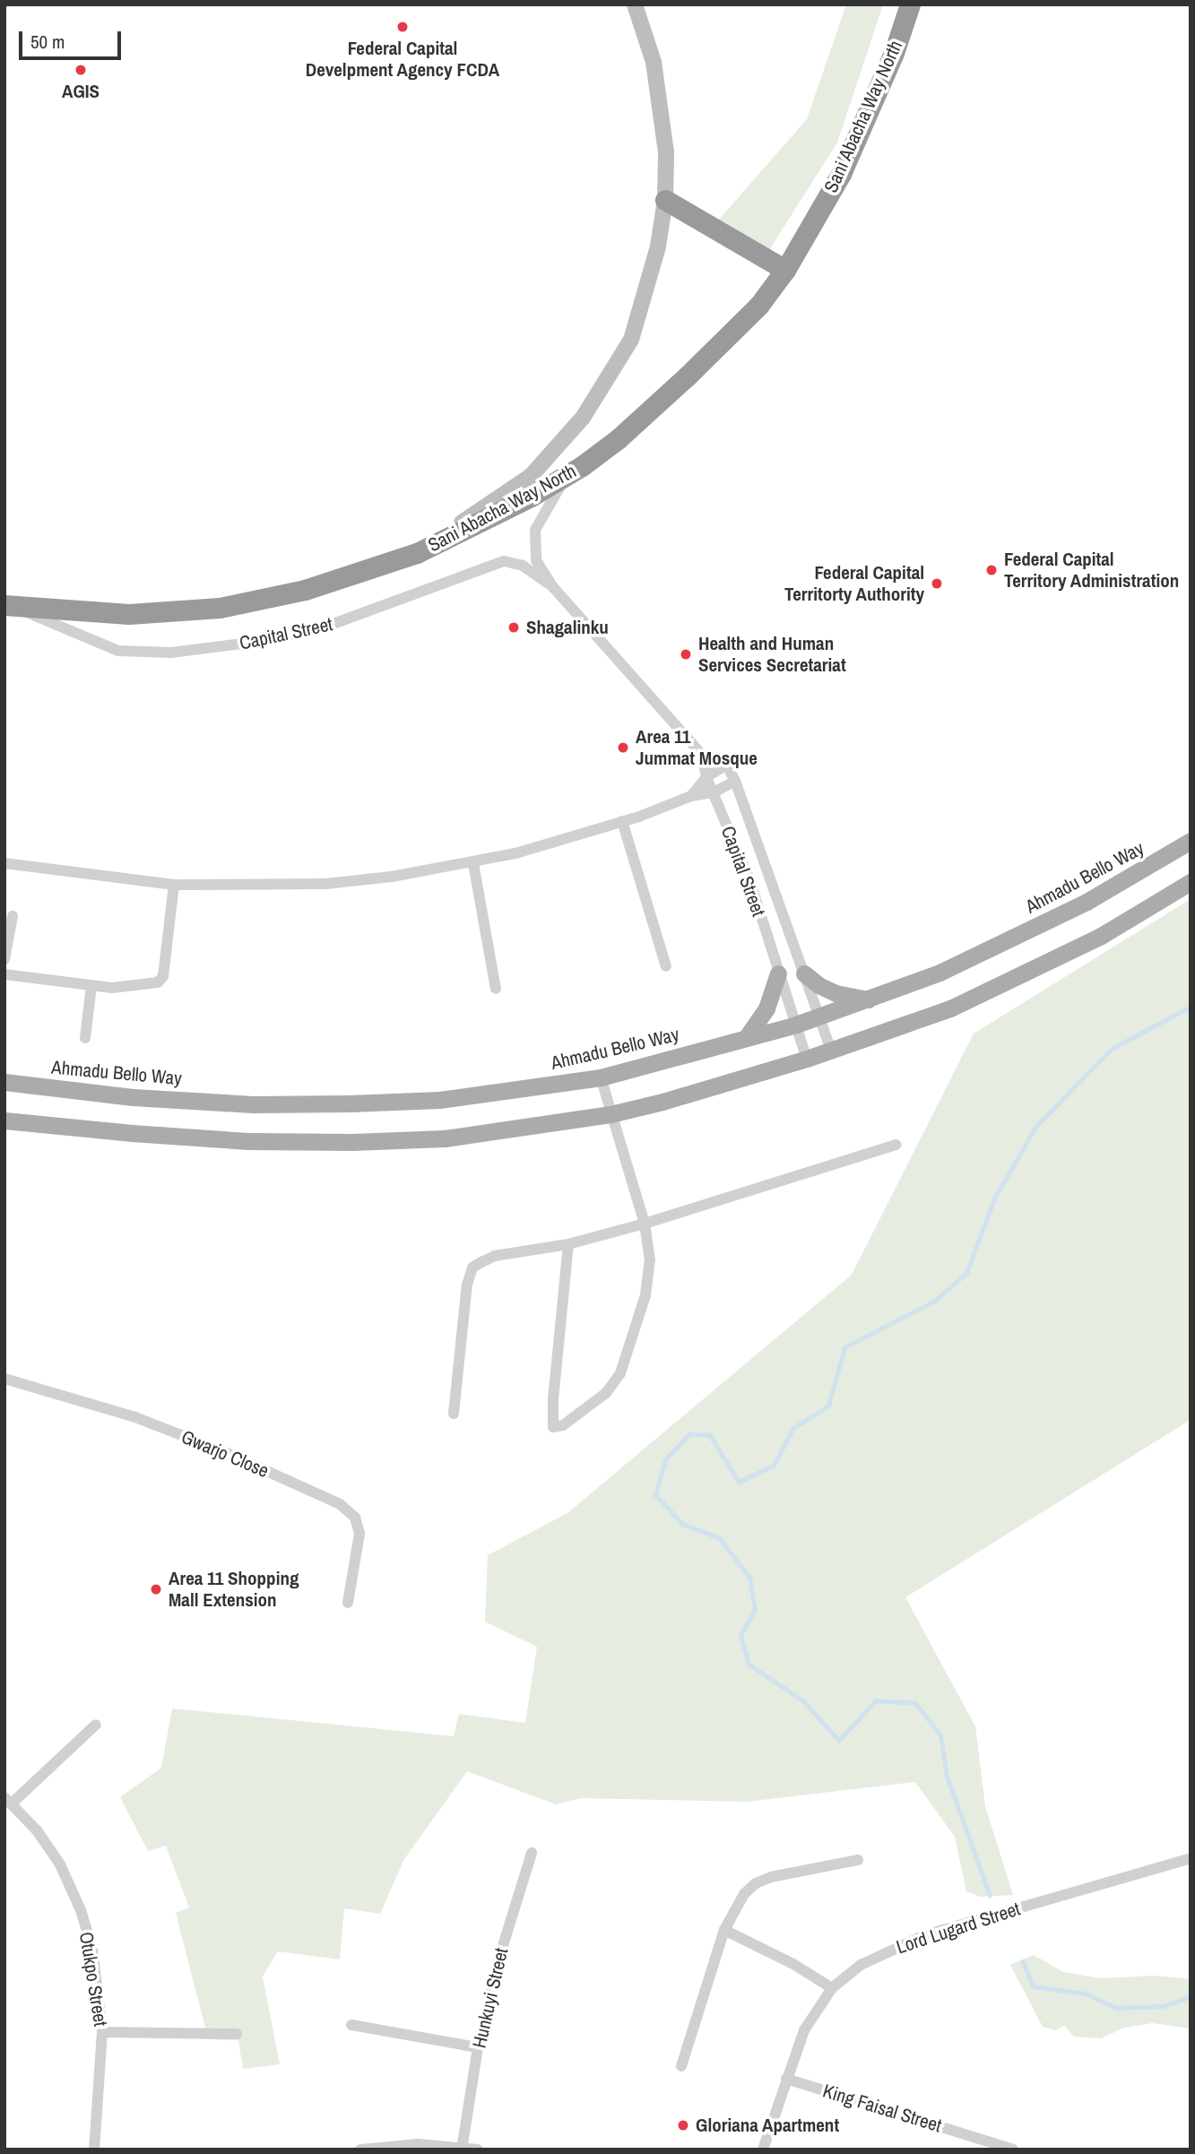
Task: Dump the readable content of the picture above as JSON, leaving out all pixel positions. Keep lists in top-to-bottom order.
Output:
{
  "streets": {
    "highway": ["Sani Abacha Way North"],
    "main road": ["Ahmadu Bello Way"],
    "street": [
      "Capital Street",
      "Gwarjo Close",
      "Lord Lugard Street",
      "Otukpo Street",
      "Hunkuyi Street",
      "King Faisal Street"
    ]
  },
  "crossings": [
    ["Sani Abacha Way North", "Capital Street"],
    ["Capital Street", "Ahmadu Bello Way"],
    ["Lord Lugard Street", "King Faisal Street"]
  ],
  "places": [
    "Federal Capital Develpment Agency FCDA",
    "AGIS",
    "Federal Capital Territory Administration",
    "Federal Capital Territorty Authority",
    "Shagalinku",
    "Health and Human Services Secretariat",
    "Area 11 Jummat Mosque",
    "Area 11 Shopping Mall Extension",
    "Gloriana Apartment"
  ],
  "scale_bar": "50 m"
}
